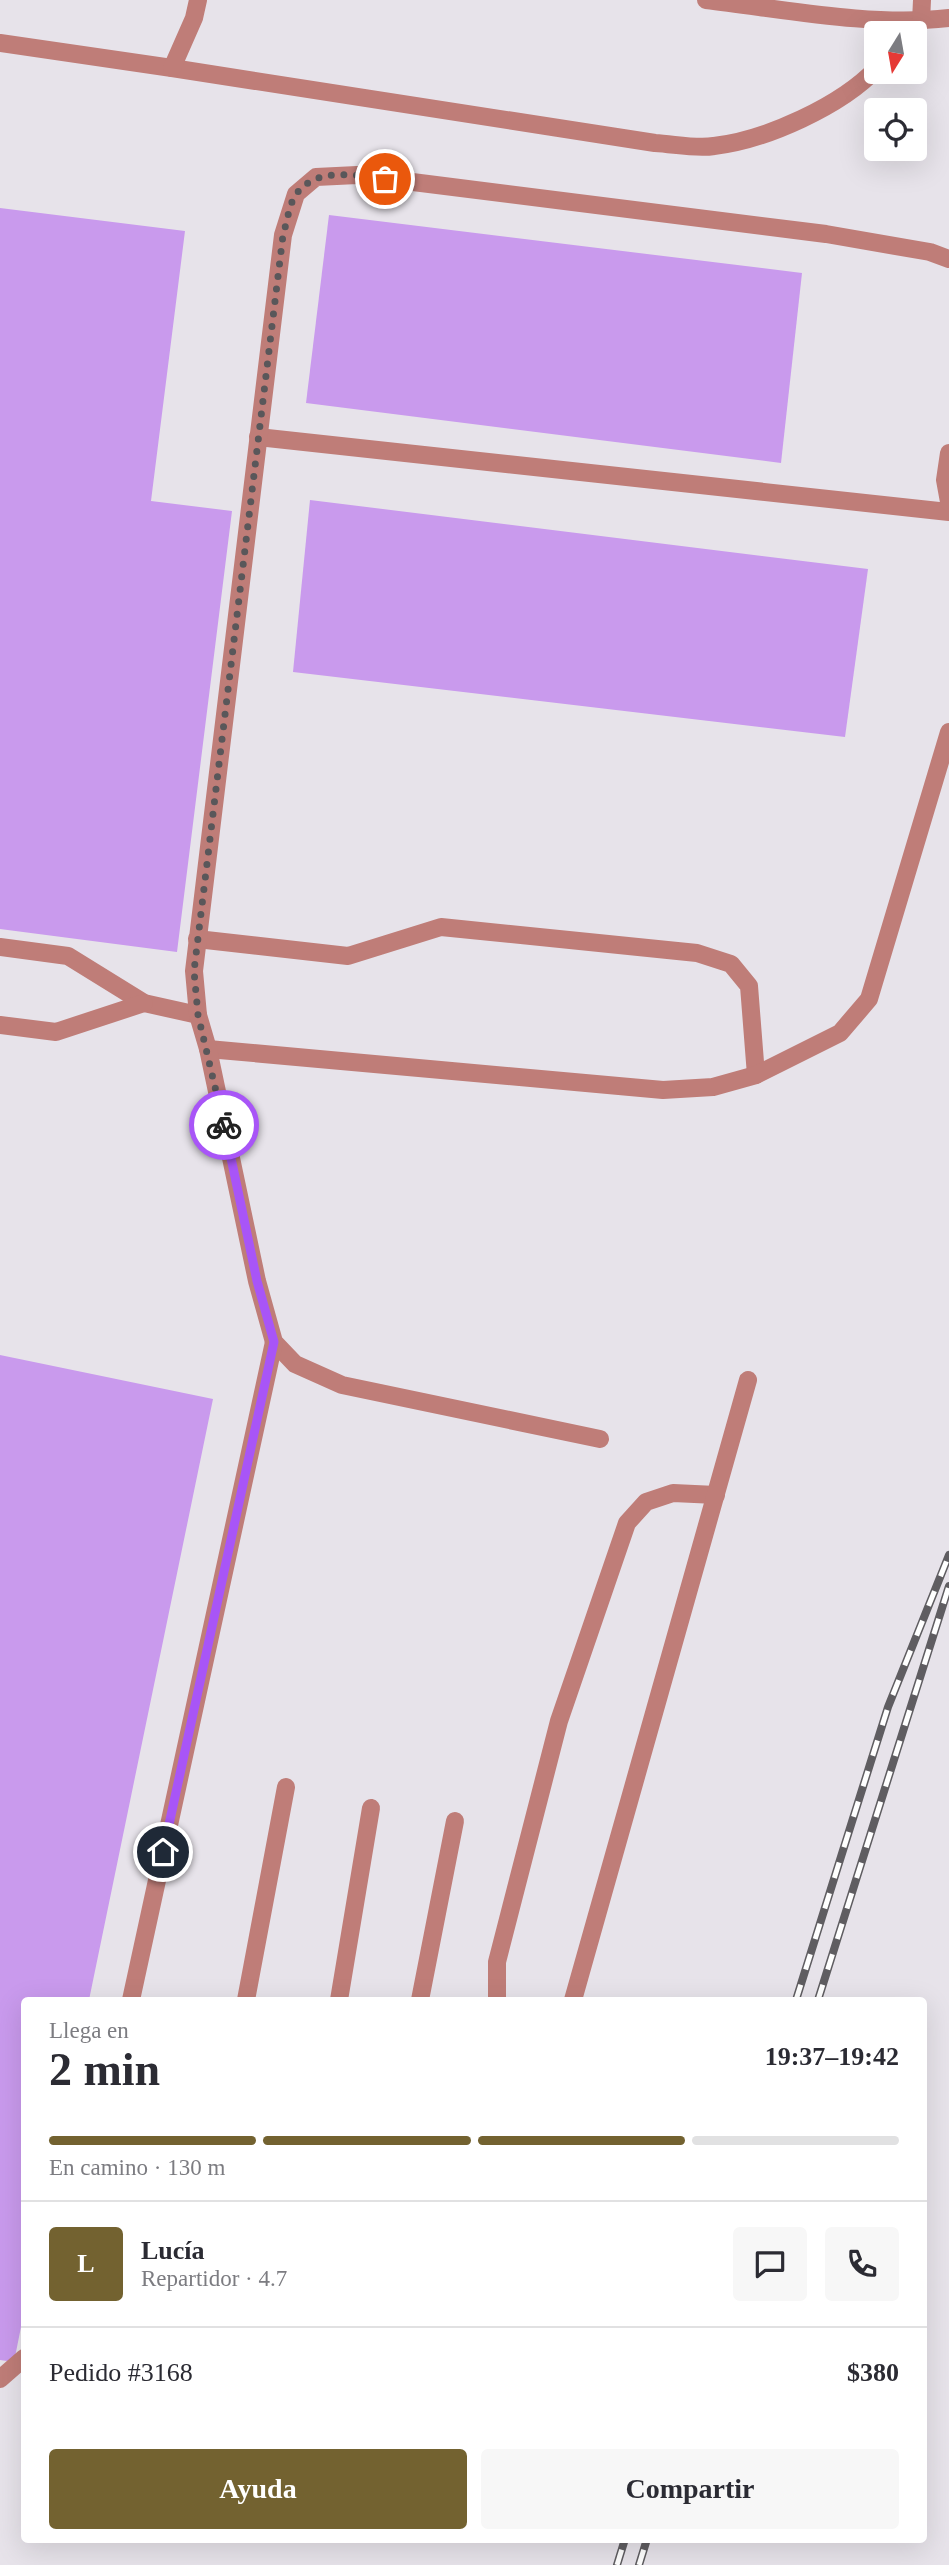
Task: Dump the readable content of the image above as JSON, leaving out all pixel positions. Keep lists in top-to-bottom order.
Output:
{
  "north": "bottom",
  "page": {
    "heading": ["2 min", "Llega en", "19:37–19:42"],
    "panel": [
      "Lucía",
      "Repartidor · 4.7",
      "Pedido #3168",
      "$380"
    ],
    "bar": "En camino · 130 m",
    "round": "L",
    "buttons": ["Ayuda", "Compartir"]
  }
}
